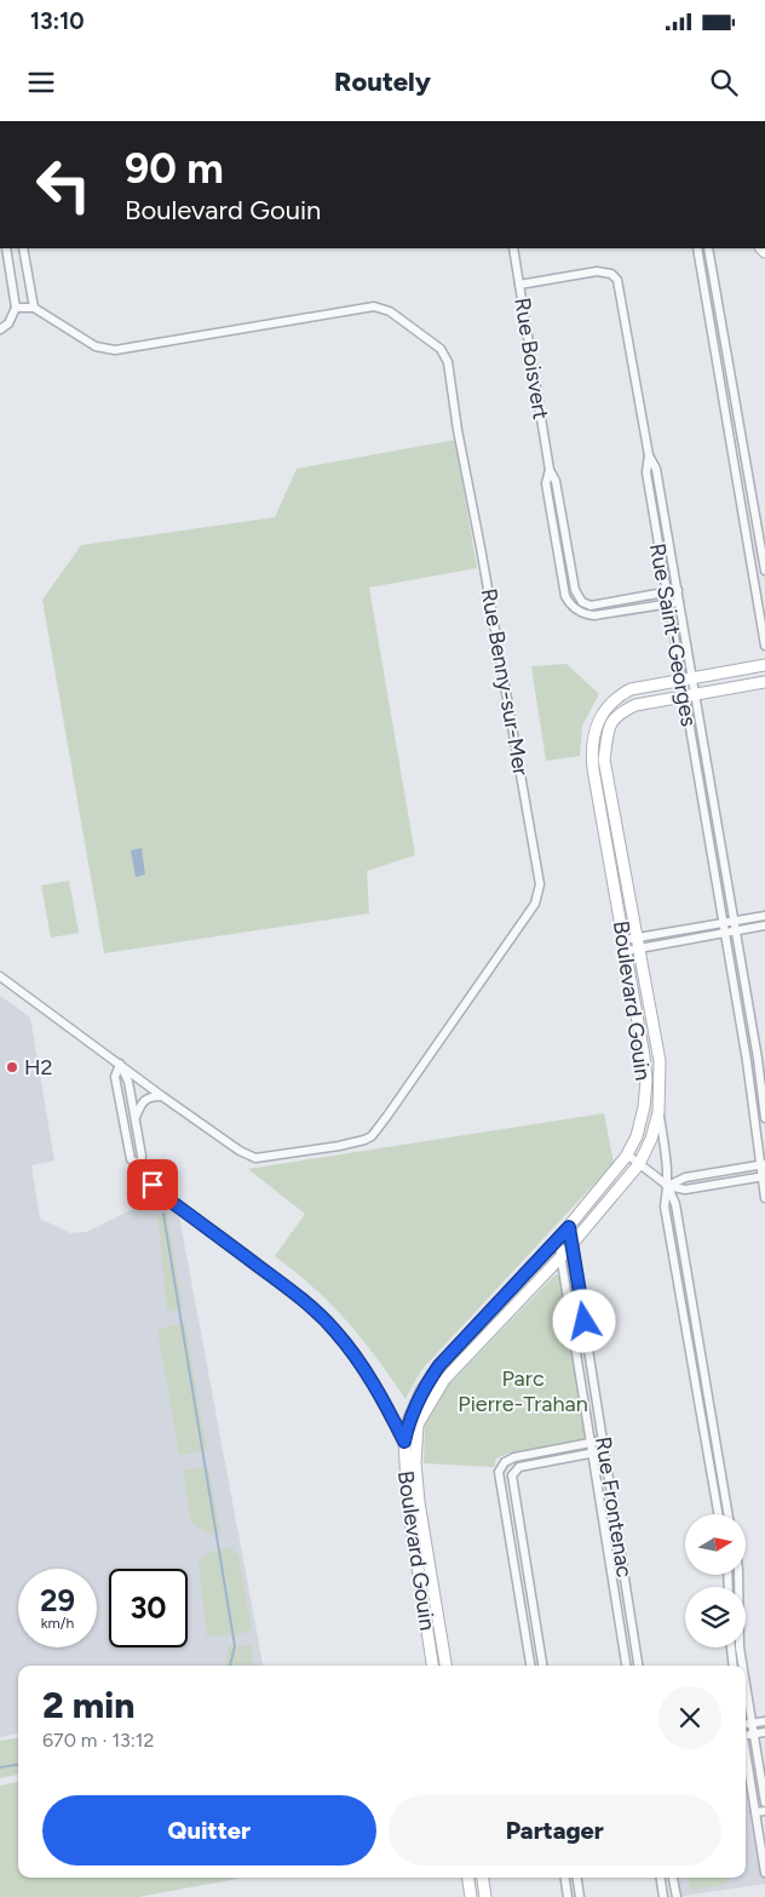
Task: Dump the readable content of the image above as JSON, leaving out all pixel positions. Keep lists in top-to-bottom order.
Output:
{
  "streets": {
    "street": [
      "Rue Boisvert",
      "Rue Saint-Georges",
      "Rue Benny-sur-Mer",
      "Boulevard Gouin",
      "Rue Frontenac"
    ]
  },
  "crossings": [
    ["Rue Boisvert", "Rue Saint-Georges"],
    ["Rue Saint-Georges", "Boulevard Gouin"],
    ["Boulevard Gouin", "Rue Frontenac"]
  ],
  "parks": ["Parc Pierre-Trahan"],
  "places": ["H2"],
  "north": "right",
  "page": {
    "status": "13:10",
    "header": "Routely",
    "turn": ["90 m", "Boulevard Gouin"],
    "speed": "29 km/h",
    "limit": "30",
    "heading": ["2 min", "670 m · 13:12"],
    "buttons": ["Quitter", "Partager"]
  }
}
